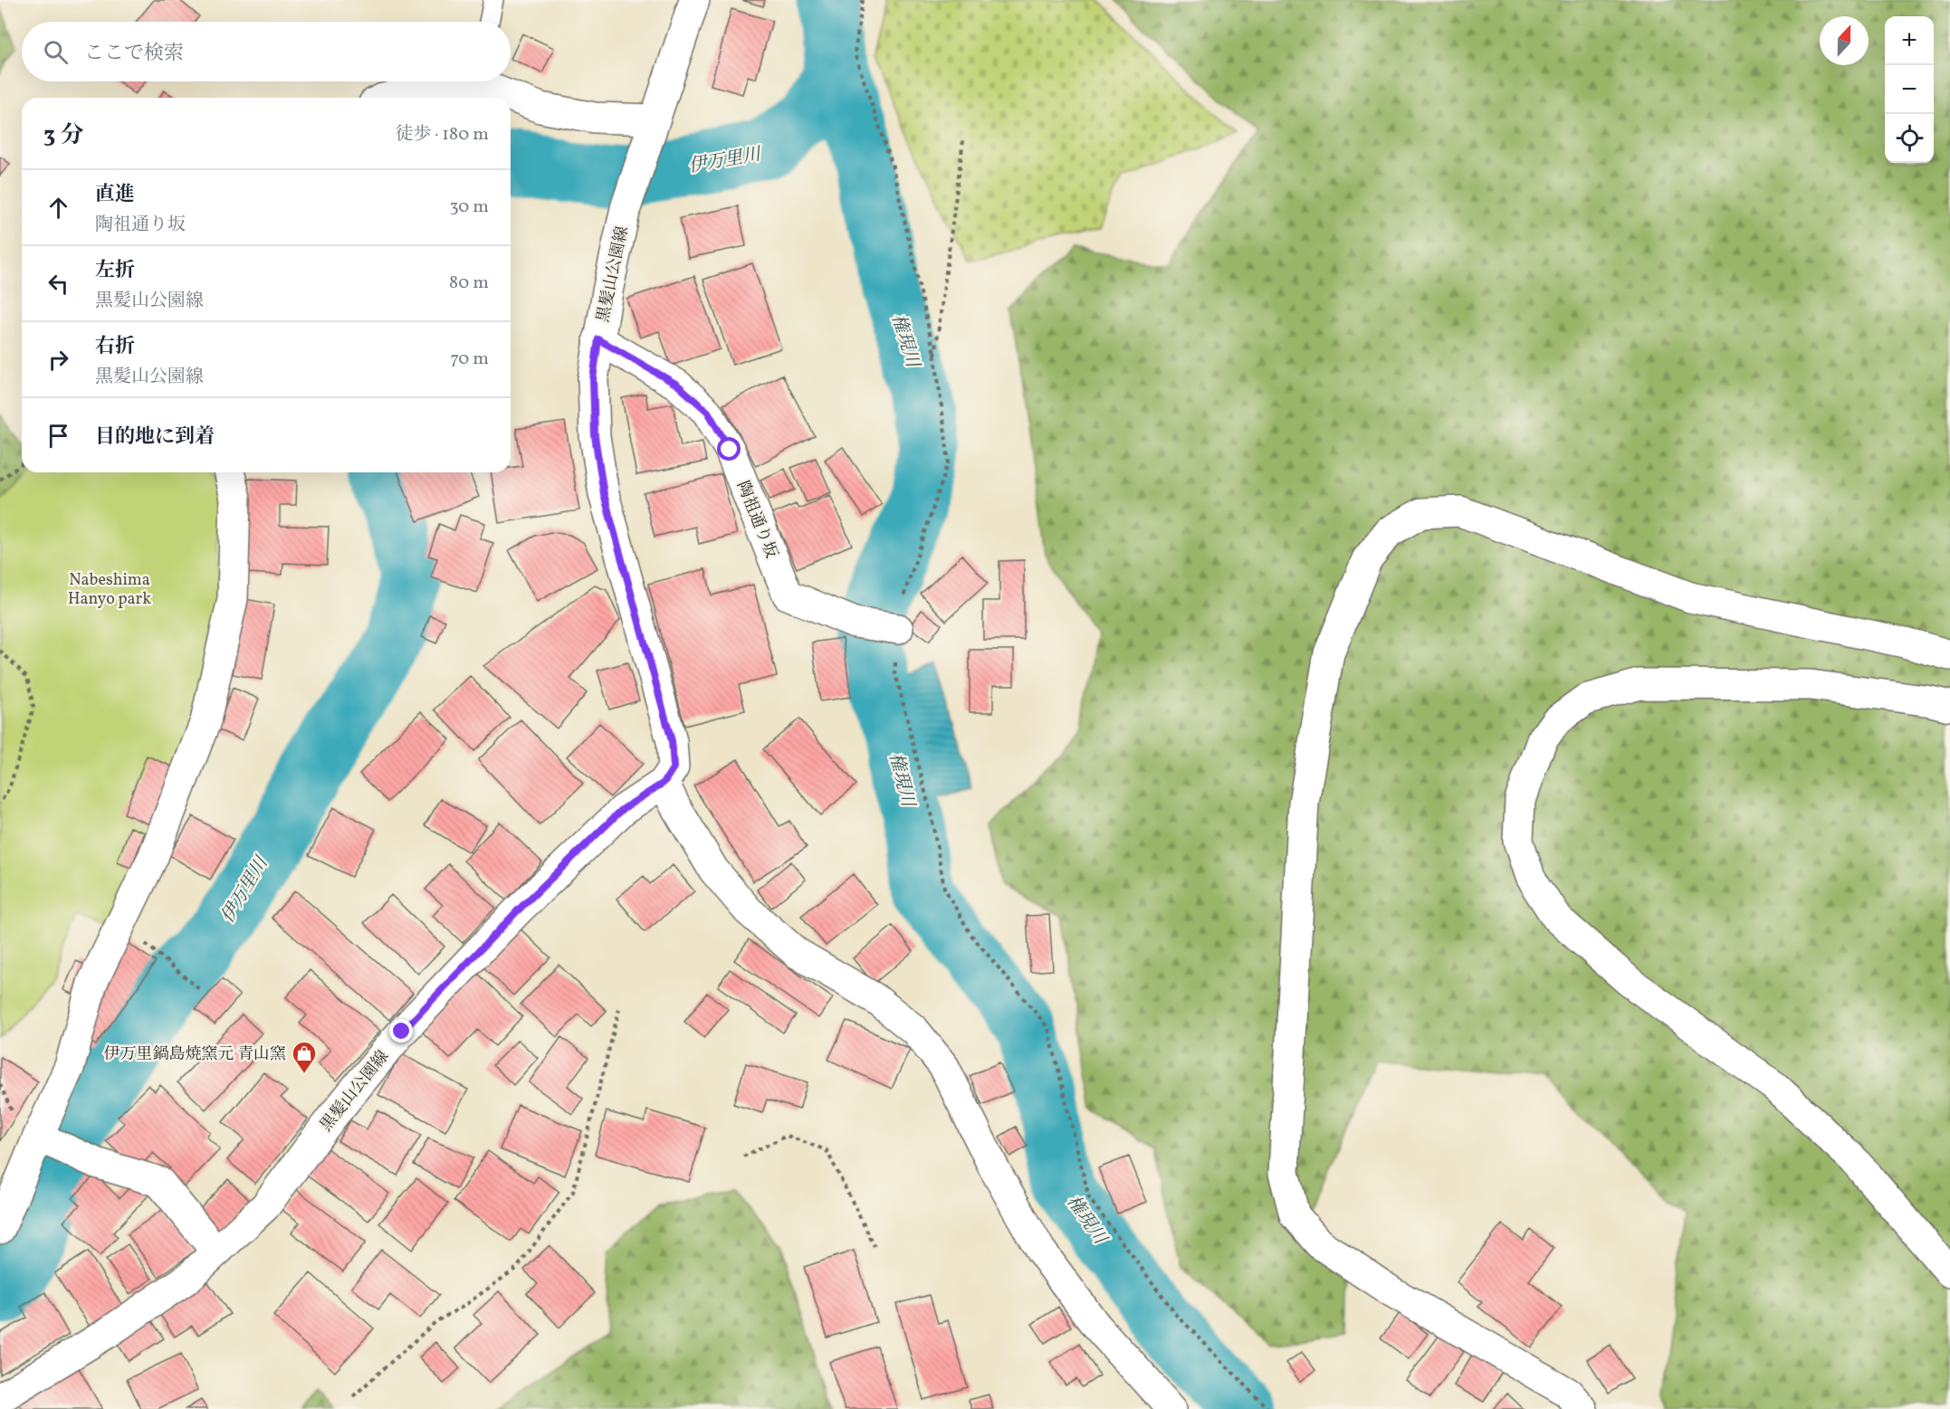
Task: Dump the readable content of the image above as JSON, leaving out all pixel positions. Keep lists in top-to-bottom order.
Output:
{
  "streets": {
    "street": ["黒髪山公園線", "陶祖通り坂"]
  },
  "crossings": [
    ["黒髪山公園線", "陶祖通り坂"]
  ],
  "water": ["伊万里川", "権現川"],
  "parks": ["Nabeshima Hanyo park"],
  "places": {
    "shop": ["伊万里鍋島焼窯元 青山窯"]
  },
  "north": "top",
  "page": {
    "map_buttons": ["+", "−"],
    "search": "ここで検索",
    "heading": ["3 分", "徒歩 · 180 m"],
    "list": [
      ["直進", "陶祖通り坂", "30 m"],
      ["左折", "黒髪山公園線", "80 m"],
      ["右折", "黒髪山公園線", "70 m"],
      "目的地に到着"
    ]
  }
}
